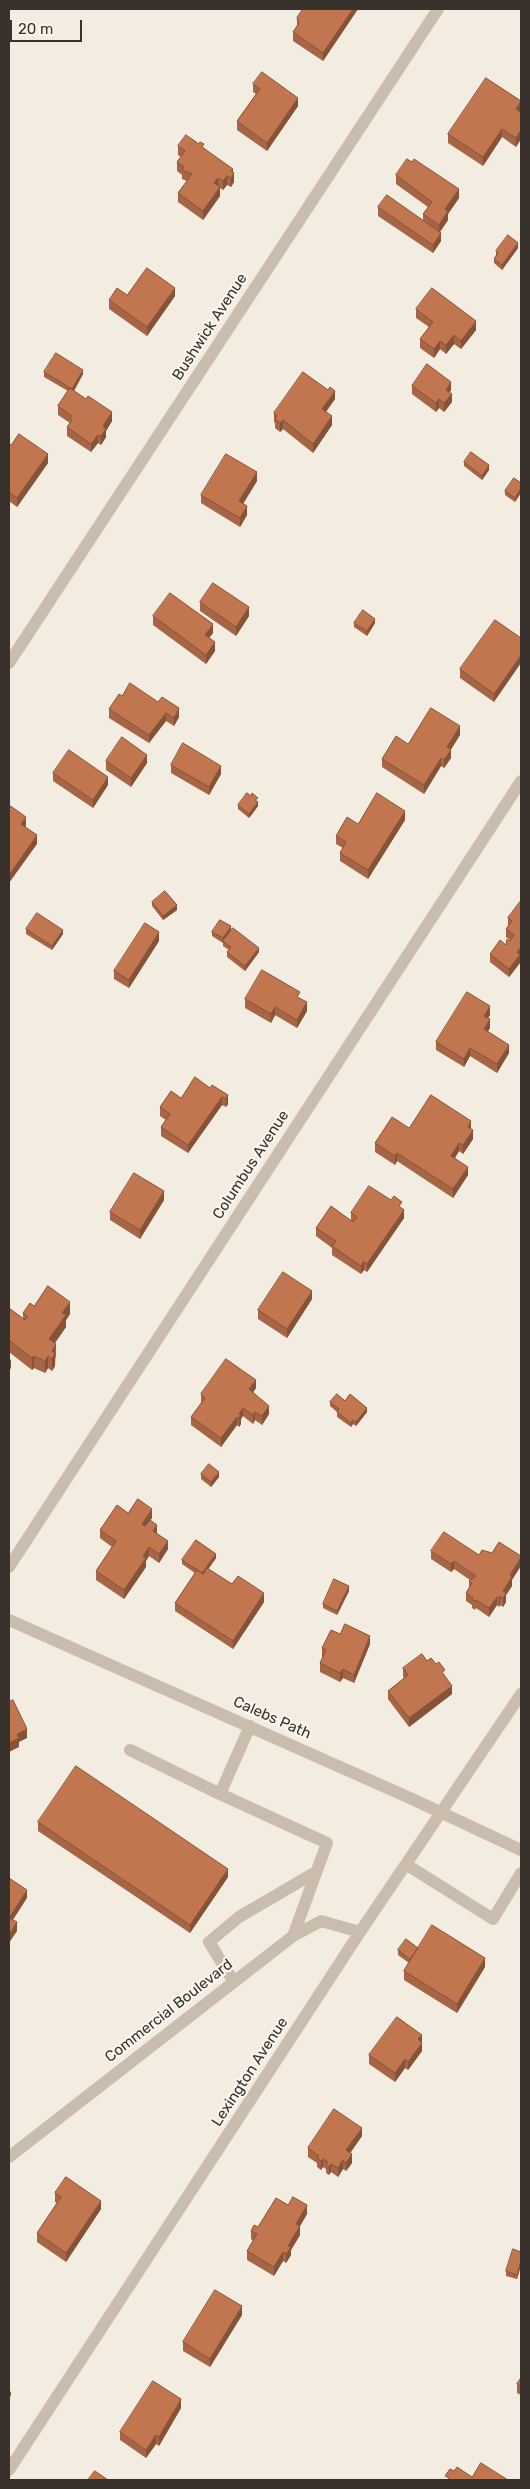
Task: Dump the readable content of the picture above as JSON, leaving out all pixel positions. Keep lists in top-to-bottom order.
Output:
{
  "streets": {
    "street": [
      "Bushwick Avenue",
      "Columbus Avenue",
      "Calebs Path",
      "Commercial Boulevard",
      "Lexington Avenue"
    ]
  },
  "crossings": [
    ["Calebs Path", "Lexington Avenue"],
    ["Commercial Boulevard", "Lexington Avenue"]
  ],
  "scale_bar": "20 m"
}
